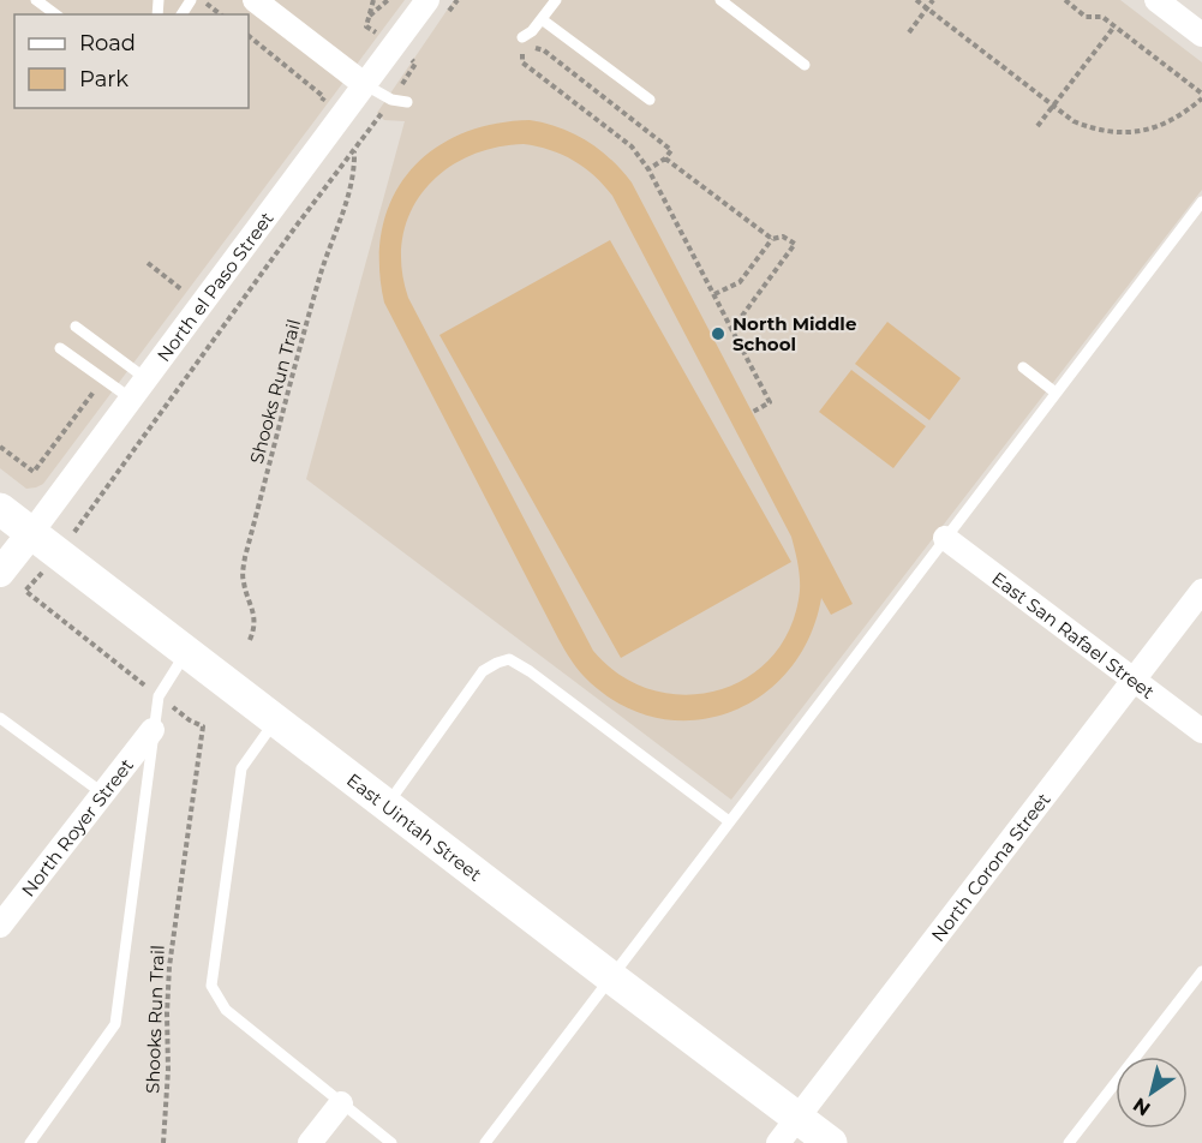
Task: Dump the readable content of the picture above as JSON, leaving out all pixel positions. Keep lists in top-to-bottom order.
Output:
{
  "streets": {
    "main road": ["East Uintah Street"],
    "street": [
      "North el Paso Street",
      "East San Rafael Street",
      "North Royer Street",
      "North Corona Street"
    ],
    "path": ["Shooks Run Trail"]
  },
  "crossings": [
    ["North el Paso Street", "East Uintah Street"],
    ["Shooks Run Trail", "East Uintah Street"],
    ["East San Rafael Street", "North Corona Street"],
    ["East Uintah Street", "North Corona Street"]
  ],
  "places": ["North Middle School"],
  "legend": ["Road", "Park"],
  "north": "bottom left"
}
